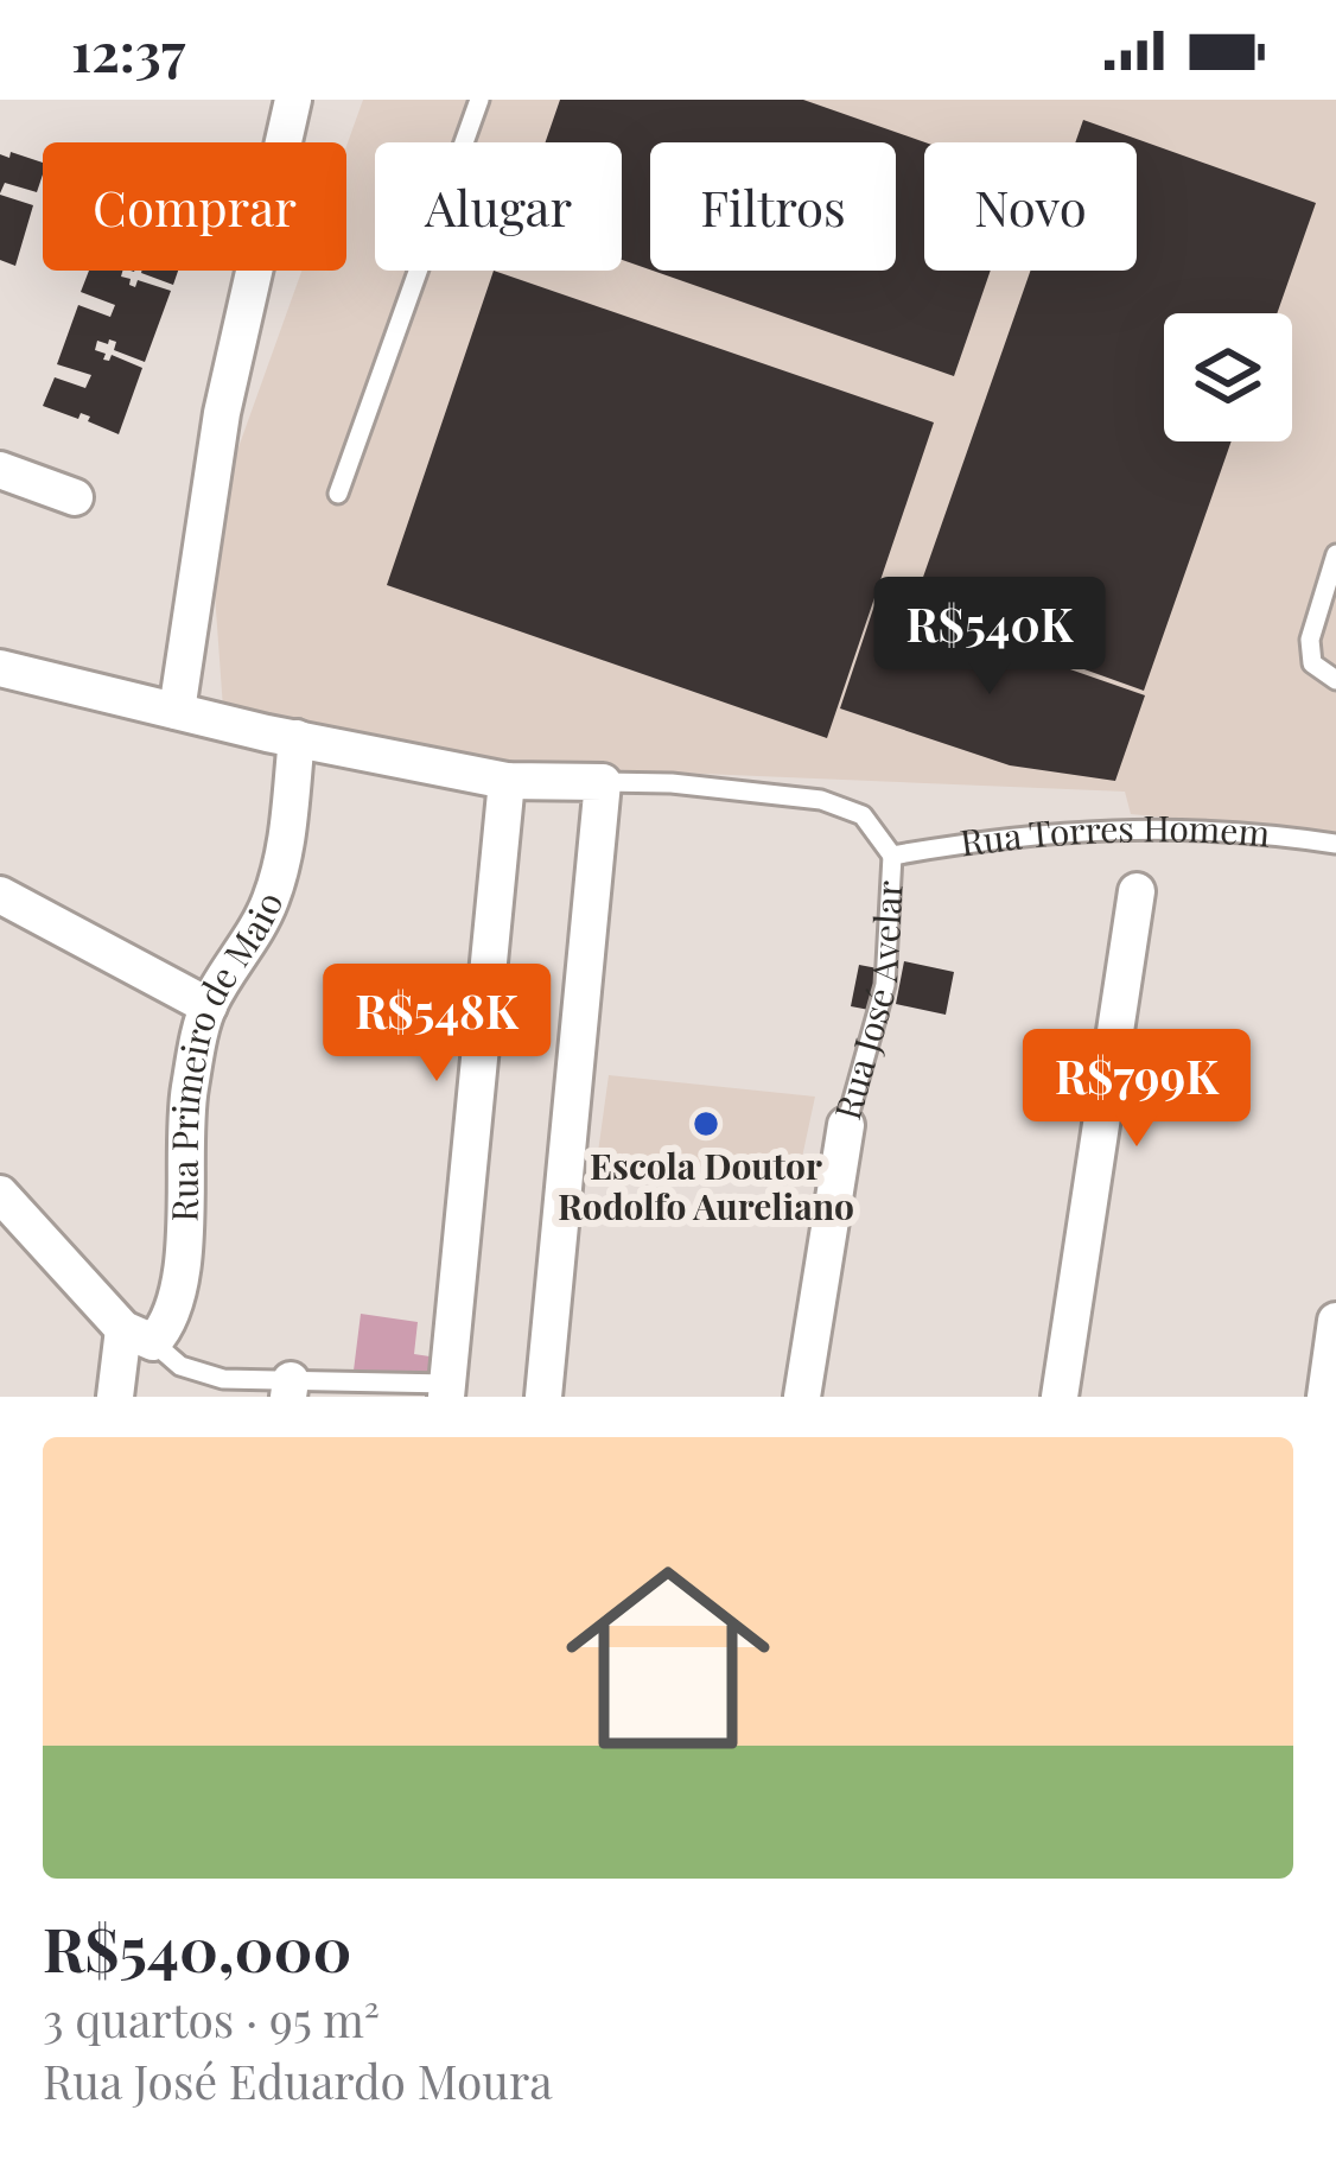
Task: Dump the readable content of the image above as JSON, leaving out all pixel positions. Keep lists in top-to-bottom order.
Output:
{
  "streets": {
    "street": ["Rua José Avelar", "Rua Primeiro de Maio"],
    "lane": ["Rua Torres Homem"]
  },
  "crossings": [
    ["Rua Torres Homem", "Rua José Avelar"]
  ],
  "places": ["Escola Doutor Rodolfo Aureliano"],
  "page": {
    "status": "12:37",
    "chip": [
      "Comprar",
      "Alugar",
      "Filtros",
      "Novo"
    ],
    "price": ["R$540K", "R$548K", "R$799K"],
    "list": [
      {
        "name": "R$540,000",
        "note": "3 quartos · 95 m² · Rua José Eduardo Moura"
      }
    ]
  }
}
